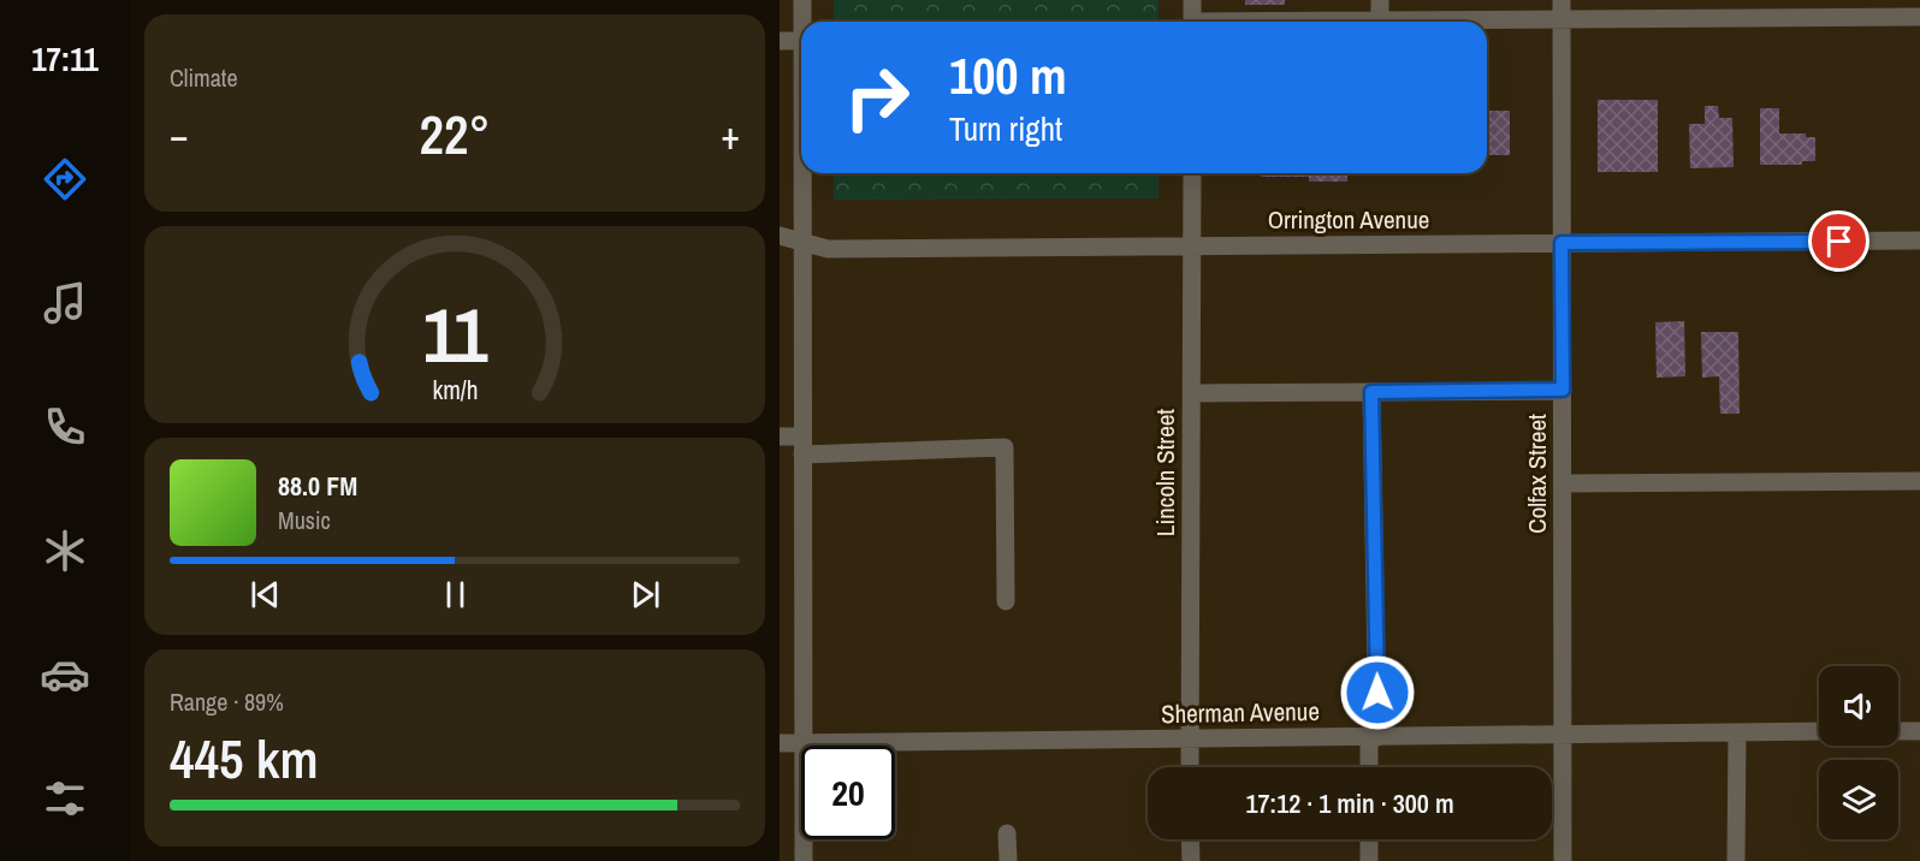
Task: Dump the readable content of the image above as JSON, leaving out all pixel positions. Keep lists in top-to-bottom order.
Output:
{
  "streets": {
    "street": [
      "Orrington Avenue",
      "Lincoln Street",
      "Colfax Street",
      "Sherman Avenue"
    ]
  },
  "crossings": [
    ["Orrington Avenue", "Lincoln Street"],
    ["Orrington Avenue", "Colfax Street"],
    ["Lincoln Street", "Sherman Avenue"],
    ["Colfax Street", "Sherman Avenue"]
  ],
  "page": {
    "tabs": "17:11",
    "tile": [
      "Climate",
      ["Range · 89%", "445 km"]
    ],
    "turn": ["100 m", "Turn right"],
    "heat": ["−", "22°", "+"],
    "song": ["88.0 FM", "Music"],
    "limit": "20",
    "trip": "17:12 · 1 min · 300 m",
    "gauge": ["11", "km/h"]
  }
}
